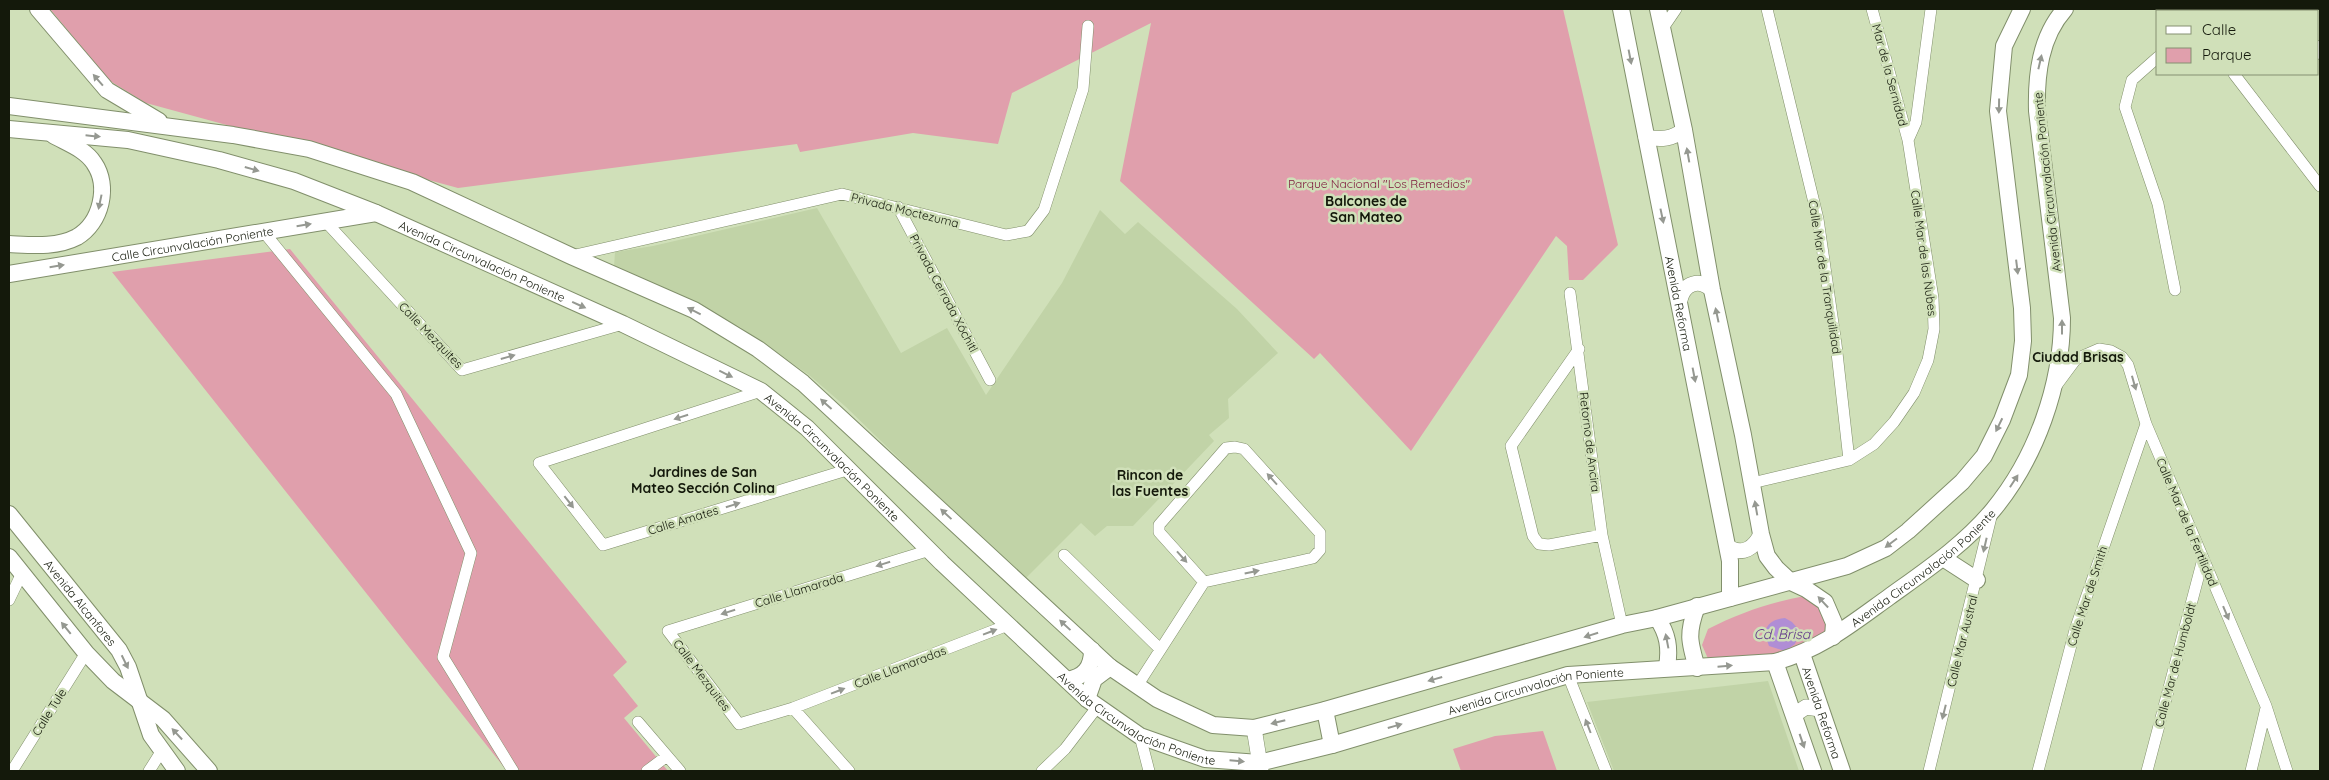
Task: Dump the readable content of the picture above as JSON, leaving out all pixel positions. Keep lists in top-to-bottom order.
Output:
{
  "streets": {
    "main road": [
      "Avenida Circunvalación Poniente",
      "Calle Circunvalación Poniente",
      "Avenida Reforma",
      "Avenida Alcanfores"
    ],
    "street": [
      "Mar de la Sernidad",
      "Privada Moctezuma",
      "Calle Mar de las Nubes",
      "Calle Mar de la Tranquilidad",
      "Privada Cerrada Xóchitl",
      "Calle Mezquites",
      "Retorno de Ancira",
      "Calle Amates",
      "Calle Mar de la Fertilidad",
      "Calle Llamarada",
      "Calle Mar de Smith",
      "Calle Mar Austral",
      "Calle Mar de Humboldt",
      "Calle Llamaradas",
      "Calle Tule"
    ]
  },
  "crossings": [
    ["Mar de la Sernidad", "Calle Mar de las Nubes"],
    ["Avenida Circunvalación Poniente", "Privada Moctezuma"],
    ["Avenida Circunvalación Poniente", "Calle Circunvalación Poniente"],
    ["Avenida Circunvalación Poniente", "Avenida Reforma"],
    ["Avenida Circunvalación Poniente", "Calle Mezquites"],
    ["Avenida Circunvalación Poniente", "Retorno de Ancira"],
    ["Avenida Circunvalación Poniente", "Calle Amates"],
    ["Avenida Circunvalación Poniente", "Calle Mar de la Fertilidad"],
    ["Avenida Circunvalación Poniente", "Calle Llamarada"],
    ["Avenida Circunvalación Poniente", "Calle Mar Austral"],
    ["Avenida Circunvalación Poniente", "Calle Llamaradas"],
    ["Privada Moctezuma", "Privada Cerrada Xóchitl"],
    ["Calle Circunvalación Poniente", "Calle Mezquites"],
    ["Calle Mar de las Nubes", "Calle Mar de la Tranquilidad"],
    ["Calle Mezquites", "Calle Llamarada"],
    ["Calle Mezquites", "Calle Llamaradas"],
    ["Calle Mar de la Fertilidad", "Calle Mar de Smith"],
    ["Calle Mar de la Fertilidad", "Calle Mar de Humboldt"]
  ],
  "one_way": [
    "Calle Circunvalación Poniente",
    "Calle Mezquites",
    "Calle Llamarada",
    "Calle Mar Austral",
    "Calle Llamaradas"
  ],
  "districts": [
    "Balcones de San Mateo",
    "Ciudad Brisas",
    "Jardines de San Mateo Sección Colina",
    "Rincon de las Fuentes"
  ],
  "water": ["Cd. Brisa"],
  "parks": ["Parque Nacional \"Los Remedios\""],
  "legend": ["Calle", "Parque"]
}
